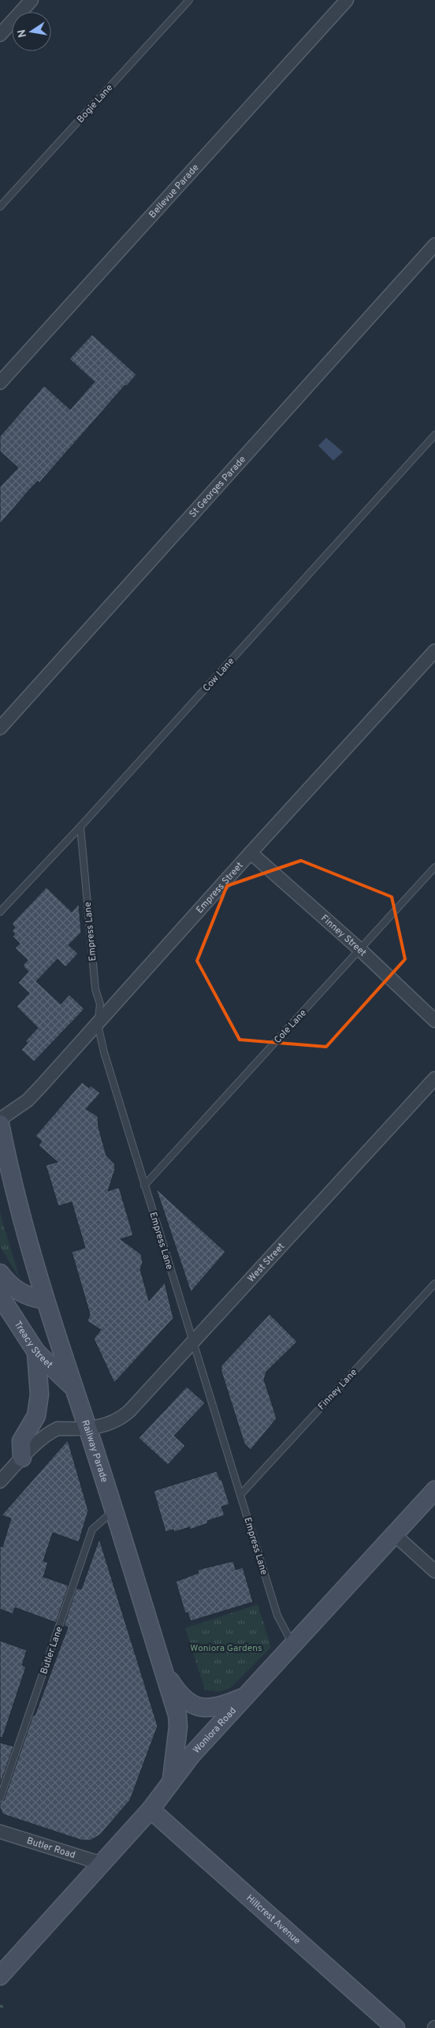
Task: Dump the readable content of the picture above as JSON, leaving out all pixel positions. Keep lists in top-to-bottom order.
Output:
{
  "streets": {
    "main road": [
      "Treacy Street",
      "Railway Parade",
      "Woniora Road",
      "Hillcrest Avenue"
    ],
    "street": [
      "Bellevue Parade",
      "St Georges Parade",
      "Empress Street",
      "Finney Street",
      "West Street",
      "Butler Road"
    ],
    "lane": [
      "Bogie Lane",
      "Cow Lane",
      "Empress Lane",
      "Cole Lane",
      "Finney Lane",
      "Butler Lane"
    ]
  },
  "crossings": [
    ["Cow Lane", "Empress Lane"],
    ["Empress Street", "Empress Lane"],
    ["Empress Street", "Finney Street"],
    ["Empress Lane", "Cole Lane"],
    ["Empress Lane", "West Street"],
    ["Empress Lane", "Finney Lane"],
    ["Empress Lane", "Woniora Road"],
    ["Finney Street", "Cole Lane"],
    ["West Street", "Railway Parade"],
    ["Treacy Street", "Railway Parade"],
    ["Railway Parade", "Butler Lane"],
    ["Railway Parade", "Woniora Road"],
    ["Woniora Road", "Butler Road"],
    ["Woniora Road", "Hillcrest Avenue"]
  ],
  "parks": ["Woniora Gardens"],
  "north": "left"
}
